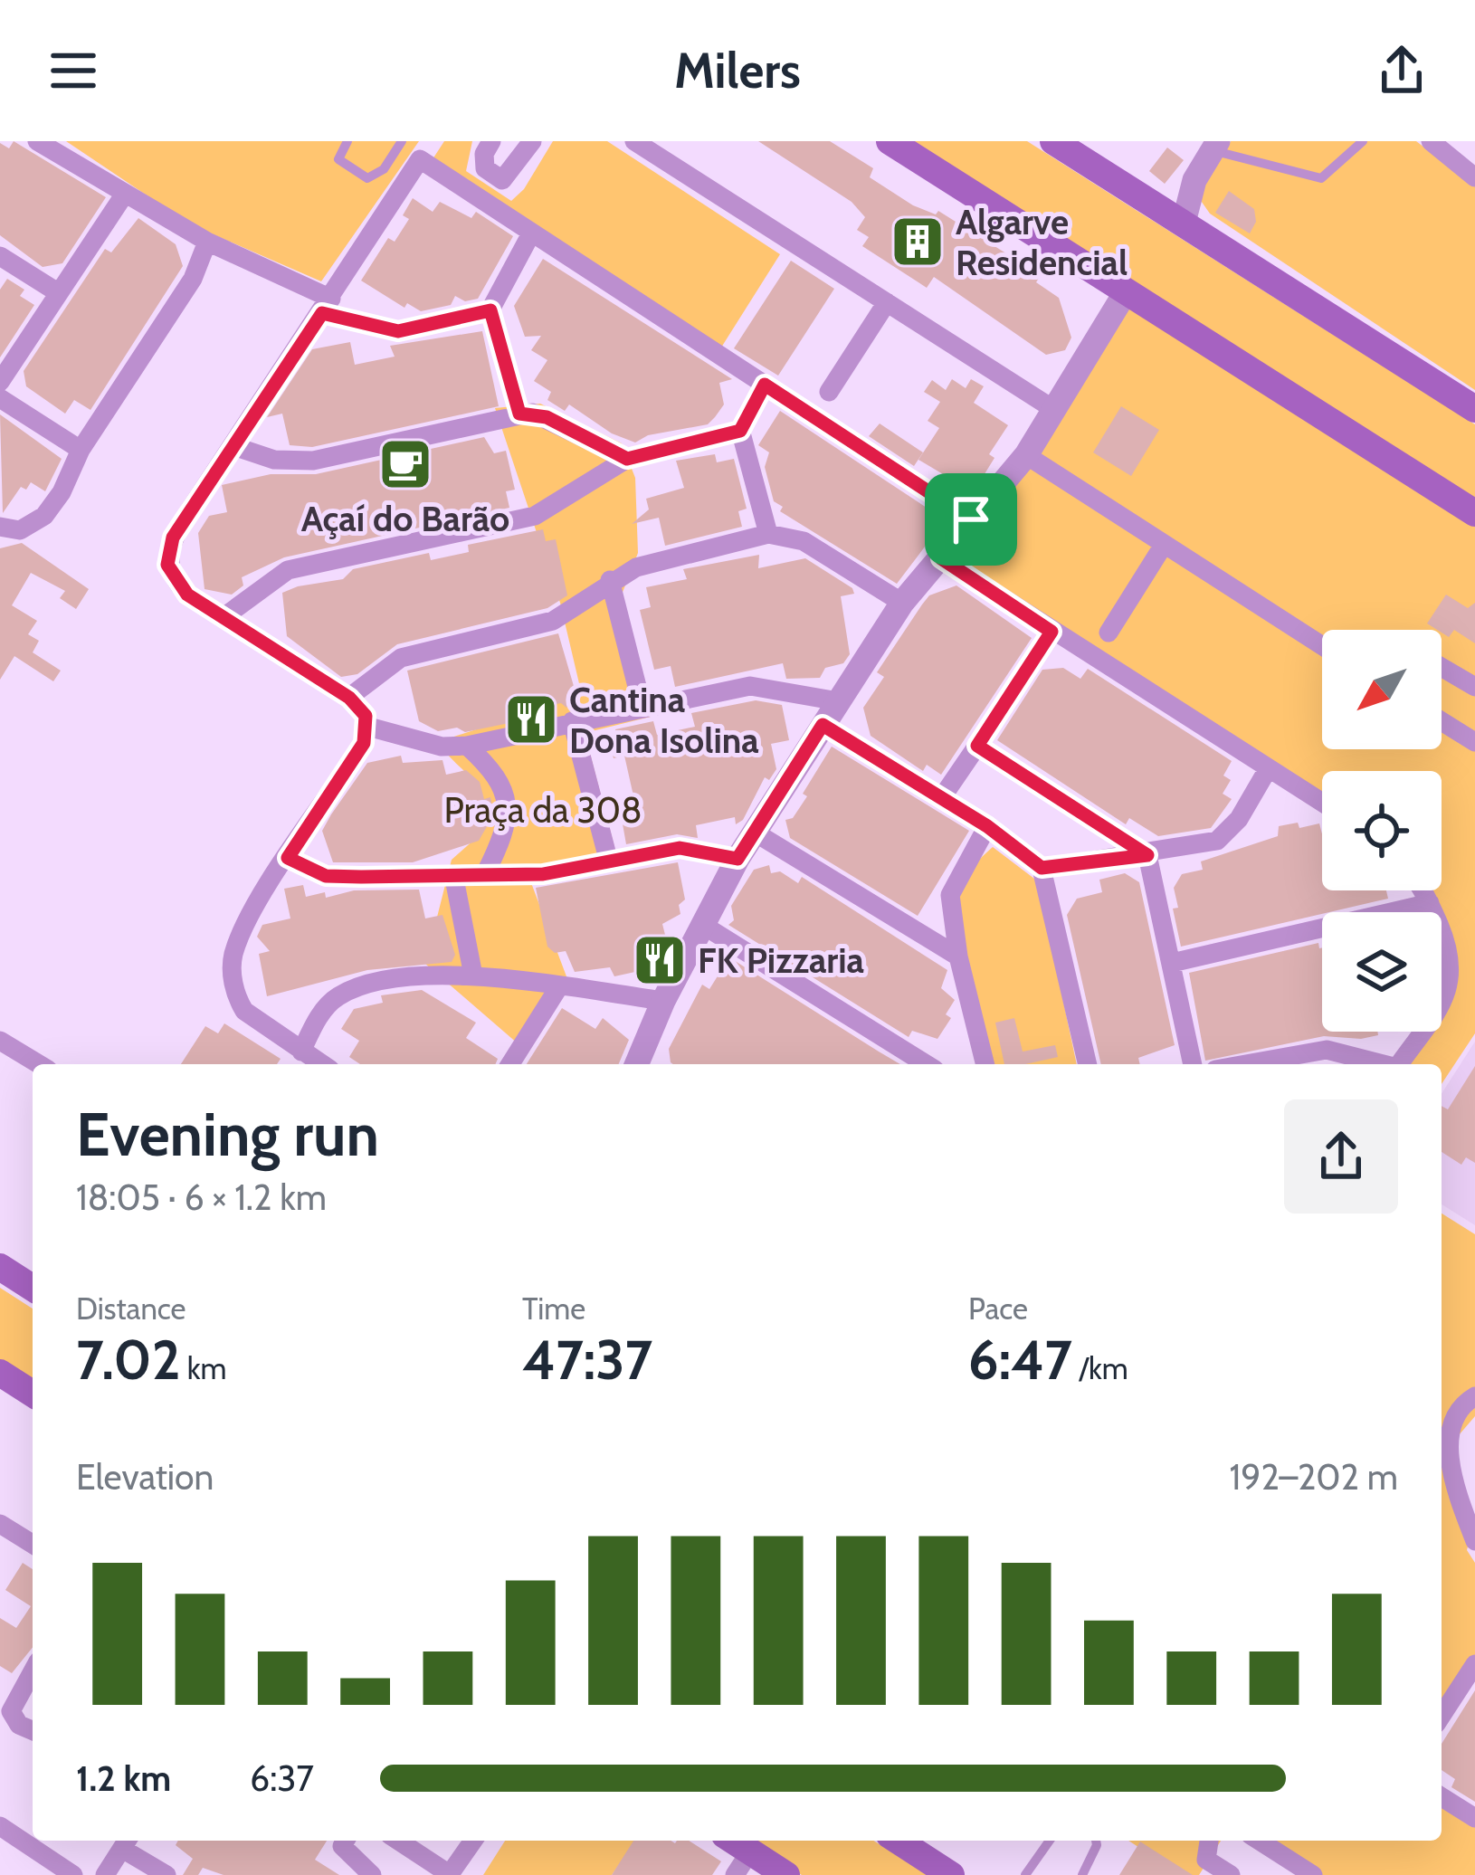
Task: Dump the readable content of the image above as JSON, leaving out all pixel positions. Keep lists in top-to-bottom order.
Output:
{
  "parks": ["Praça da 308"],
  "places": {
    "building": ["Algarve Residencial"],
    "cafe": ["Açaí do Barão"],
    "restaurant": ["Cantina Dona Isolina", "FK Pizzaria"]
  },
  "north": "bottom left",
  "page": {
    "header": "Milers",
    "heading": ["Evening run", "18:05 · 6 × 1.2 km"],
    "stats": [
      ["Distance", "7.02 km"],
      ["Time", "47:37"],
      ["Pace", "6:47 /km"]
    ],
    "chart": ["Elevation", "192–202 m"],
    "list": [
      {
        "name": "1.2 km",
        "note": "6:37"
      }
    ]
  }
}
